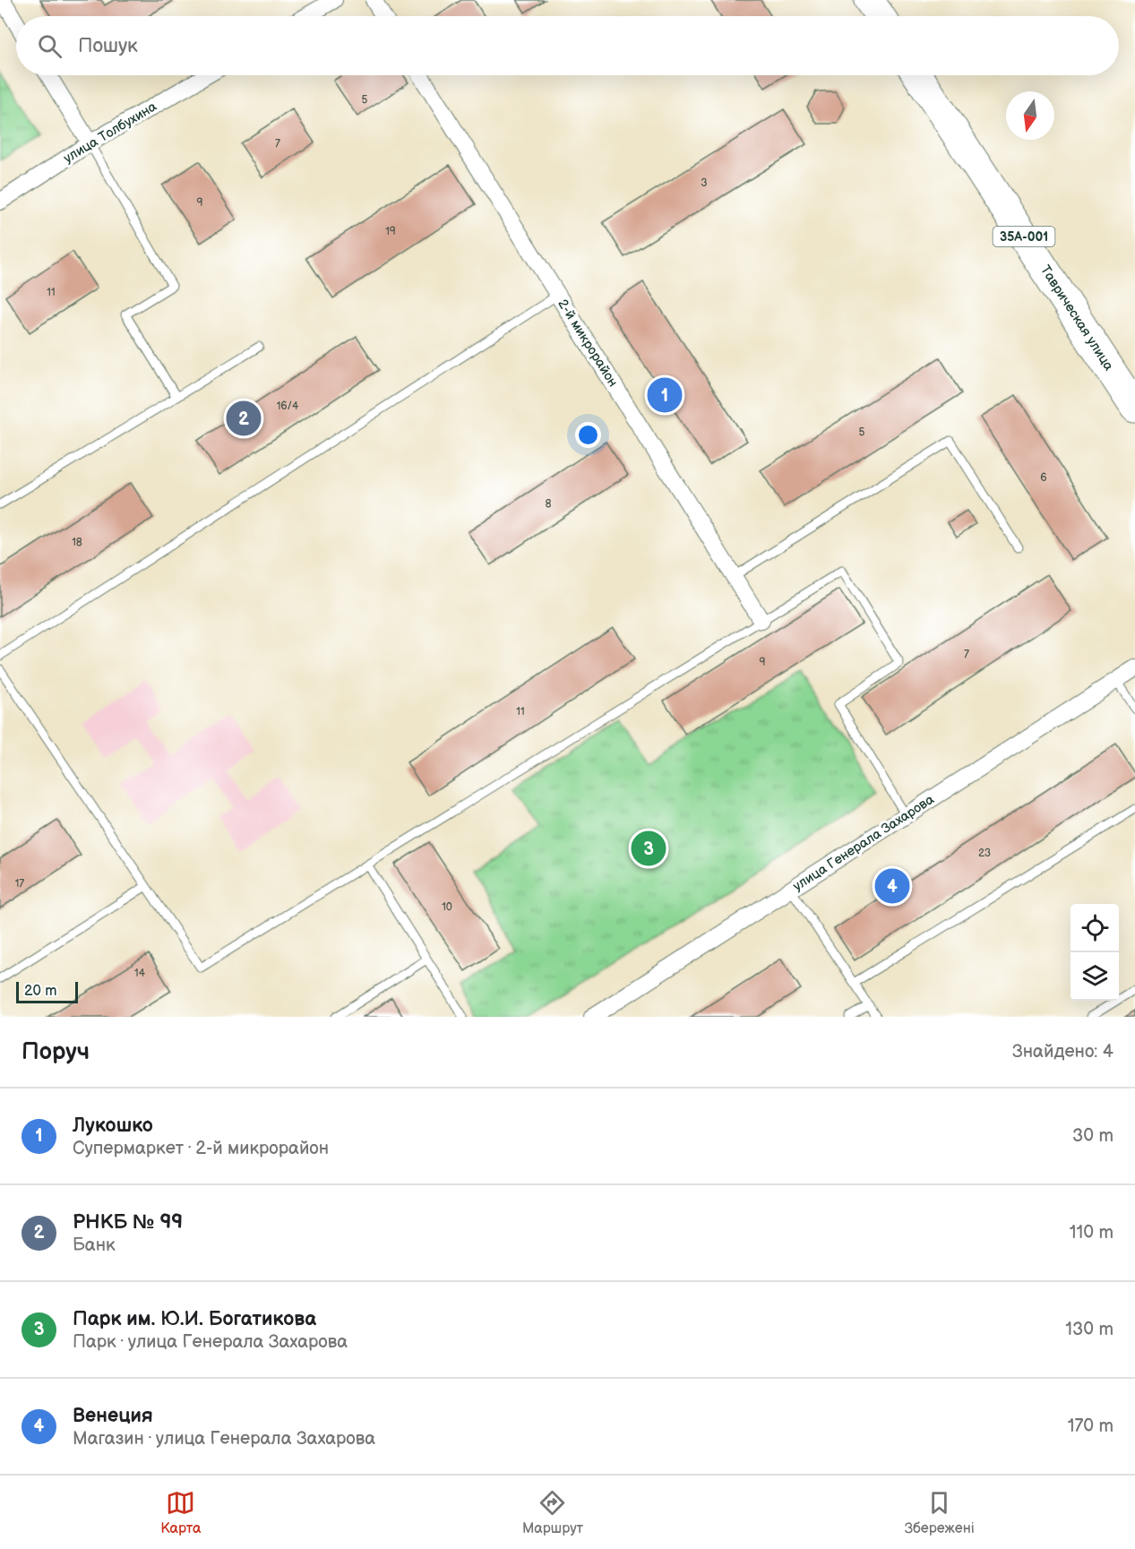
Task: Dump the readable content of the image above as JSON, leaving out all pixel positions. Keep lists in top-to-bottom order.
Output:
{
  "streets": {
    "highway": ["35А-001", "Таврическая улица"],
    "street": ["улица Толбухина", "2-й микрорайон", "улица Генерала Захарова"]
  },
  "house_numbers": [
    "5",
    "7",
    "3",
    "9",
    "19",
    "11",
    "16/4",
    "5",
    "6",
    "8",
    "18",
    "7",
    "9",
    "11",
    "23",
    "17",
    "10",
    "14"
  ],
  "scale_bar": "20 m",
  "north": "bottom",
  "page": {
    "search": "Пошук",
    "pins": [
      "1",
      "2",
      "3",
      "4"
    ],
    "scale": "20 m",
    "heading": ["Поруч", "Знайдено: 4"],
    "list": [
      {
        "mark": "1",
        "name": "Лукошко",
        "note": "Супермаркет · 2-й микрорайон",
        "value": "30 m"
      },
      {
        "mark": "2",
        "name": "РНКБ № 99",
        "note": "Банк",
        "value": "110 m"
      },
      {
        "mark": "3",
        "name": "Парк им. Ю.И. Богатикова",
        "note": "Парк · улица Генерала Захарова",
        "value": "130 m"
      },
      {
        "mark": "4",
        "name": "Венеция",
        "note": "Магазин · улица Генерала Захарова",
        "value": "170 m"
      }
    ],
    "nav": ["Карта", "Маршрут", "Збережені"]
  }
}
